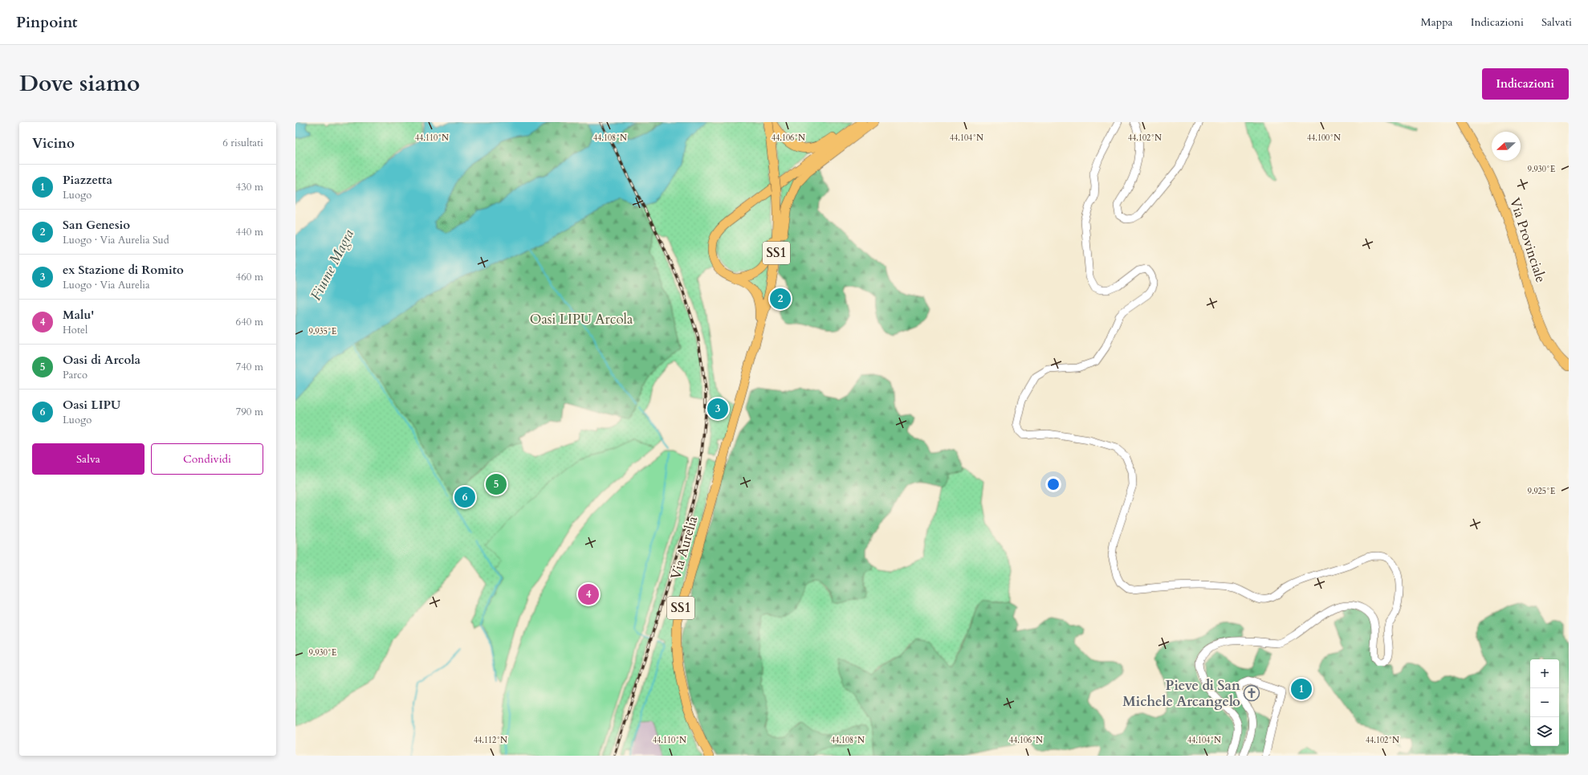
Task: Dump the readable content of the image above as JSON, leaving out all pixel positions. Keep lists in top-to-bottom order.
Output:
{
  "streets": {
    "main road": ["Via Provinciale", "SS1", "Via Aurelia"]
  },
  "crossings": [
    ["SS1", "Via Aurelia"]
  ],
  "water": ["Fiume Magra"],
  "parks": ["Oasi LIPU Arcola"],
  "places": {
    "church": ["Pieve di San Michele Arcangelo"]
  },
  "north": "left",
  "page": {
    "header": "Pinpoint",
    "nav": ["Mappa", "Indicazioni", "Salvati"],
    "title": "Dove siamo",
    "buttons": [
      "Indicazioni",
      ["Salva", "Condividi"]
    ],
    "heading": ["Vicino", "6 risultati"],
    "list": [
      {
        "mark": "1",
        "name": "Piazzetta",
        "note": "Luogo",
        "value": "430 m"
      },
      {
        "mark": "2",
        "name": "San Genesio",
        "note": "Luogo · Via Aurelia Sud",
        "value": "440 m"
      },
      {
        "mark": "3",
        "name": "ex Stazione di Romito",
        "note": "Luogo · Via Aurelia",
        "value": "460 m"
      },
      {
        "mark": "4",
        "name": "Malu'",
        "note": "Hotel",
        "value": "640 m"
      },
      {
        "mark": "5",
        "name": "Oasi di Arcola",
        "note": "Parco",
        "value": "740 m"
      },
      {
        "mark": "6",
        "name": "Oasi LIPU",
        "note": "Luogo",
        "value": "790 m"
      }
    ],
    "pins": [
      "2",
      "3",
      "5",
      "6",
      "4",
      "1"
    ],
    "map_buttons": ["+", "−"]
  },
  "coordinates": [
    "44.110°N",
    "44.108°N",
    "44.106°N",
    "44.104°N",
    "44.102°N",
    "44.100°N",
    "9.930°E",
    "9.935°E",
    "9.925°E",
    "44.112°N"
  ]
}
